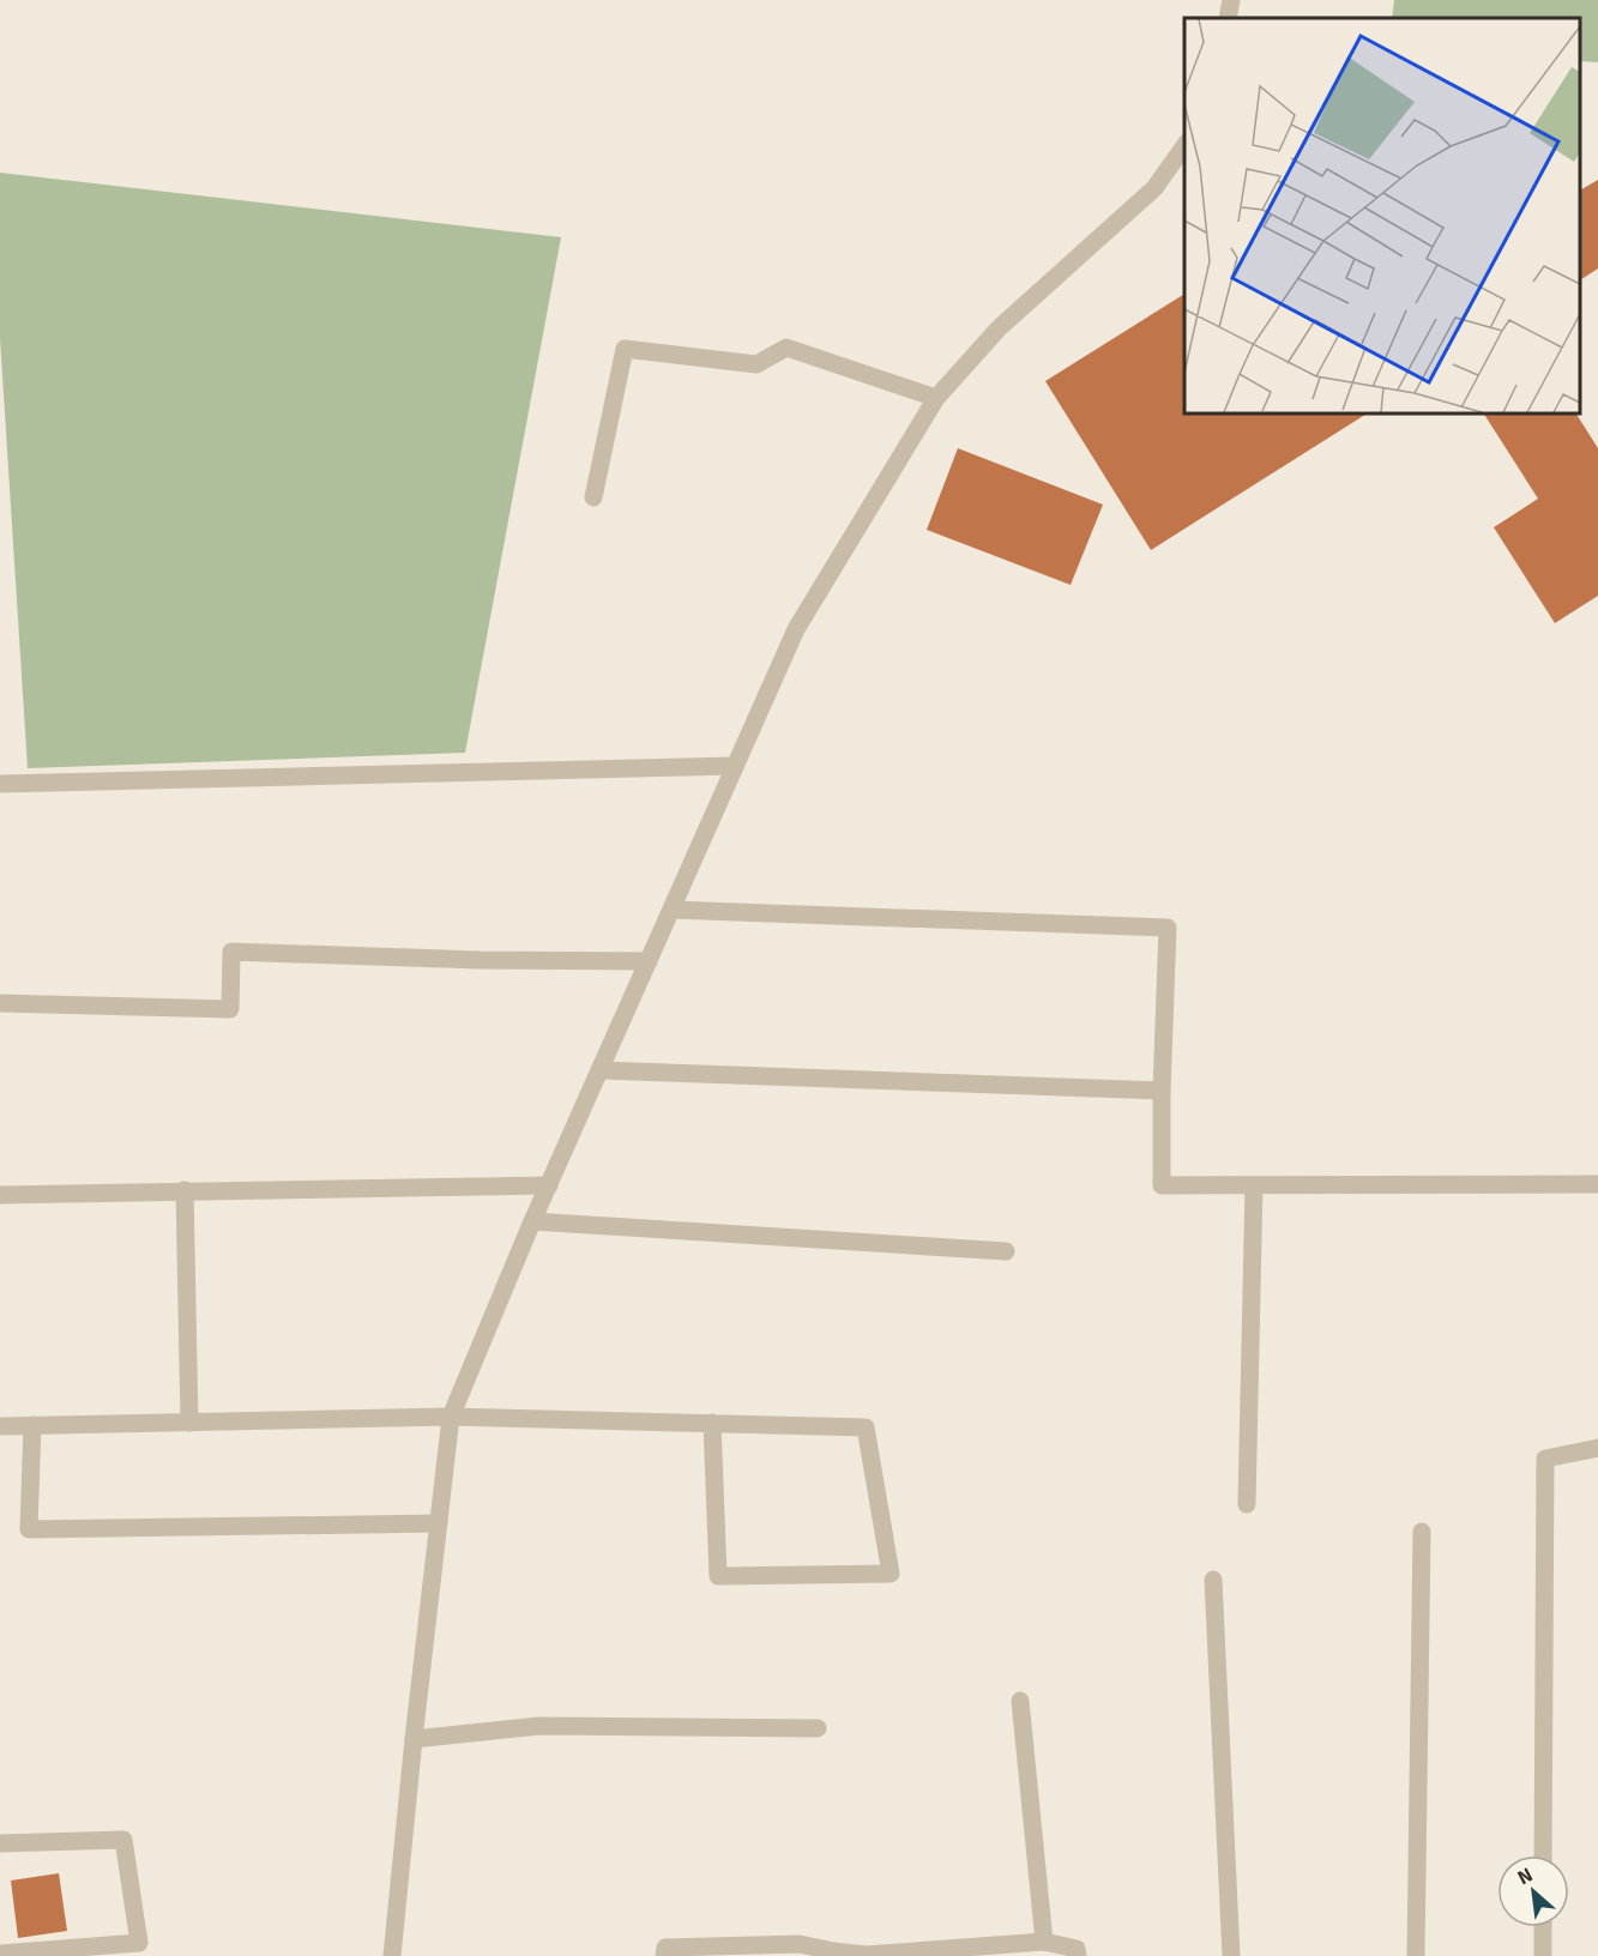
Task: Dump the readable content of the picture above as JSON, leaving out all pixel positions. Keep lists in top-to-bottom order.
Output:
{
  "north": "top left"
}
